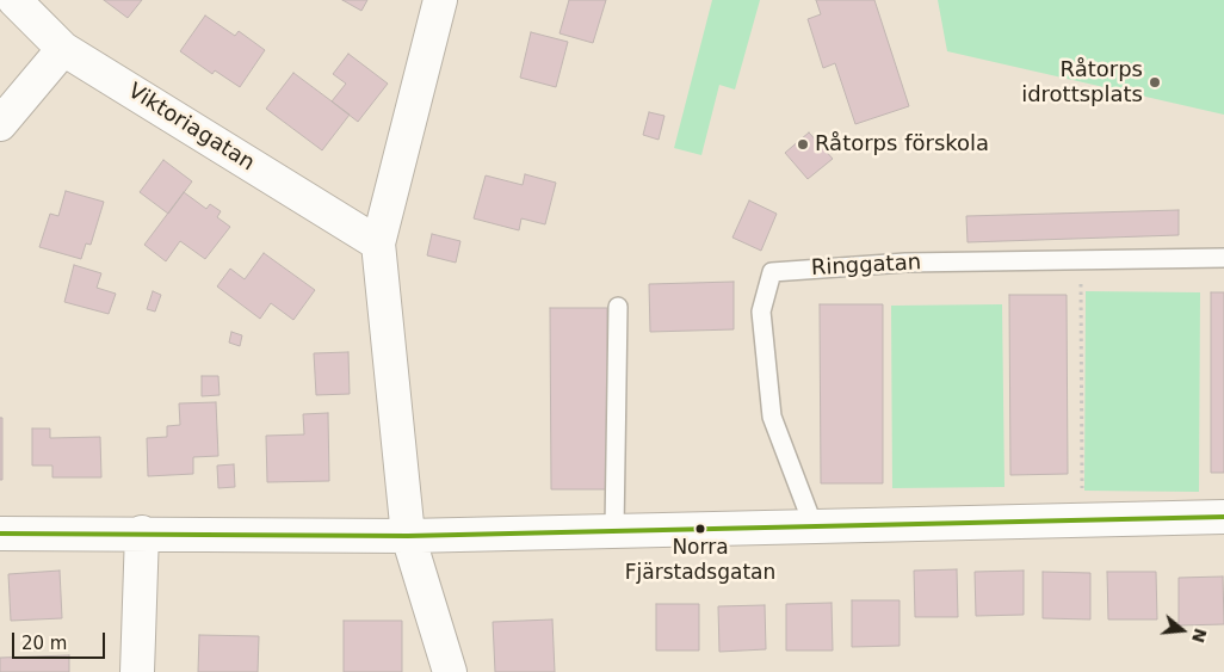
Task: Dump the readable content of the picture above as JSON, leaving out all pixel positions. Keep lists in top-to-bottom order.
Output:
{
  "streets": {
    "street": ["Viktoriagatan"],
    "lane": ["Ringgatan"]
  },
  "places": ["Råtorps idrottsplats", "Råtorps förskola", "Norra Fjärstadsgatan"],
  "scale_bar": "20 m",
  "north": "right"
}
